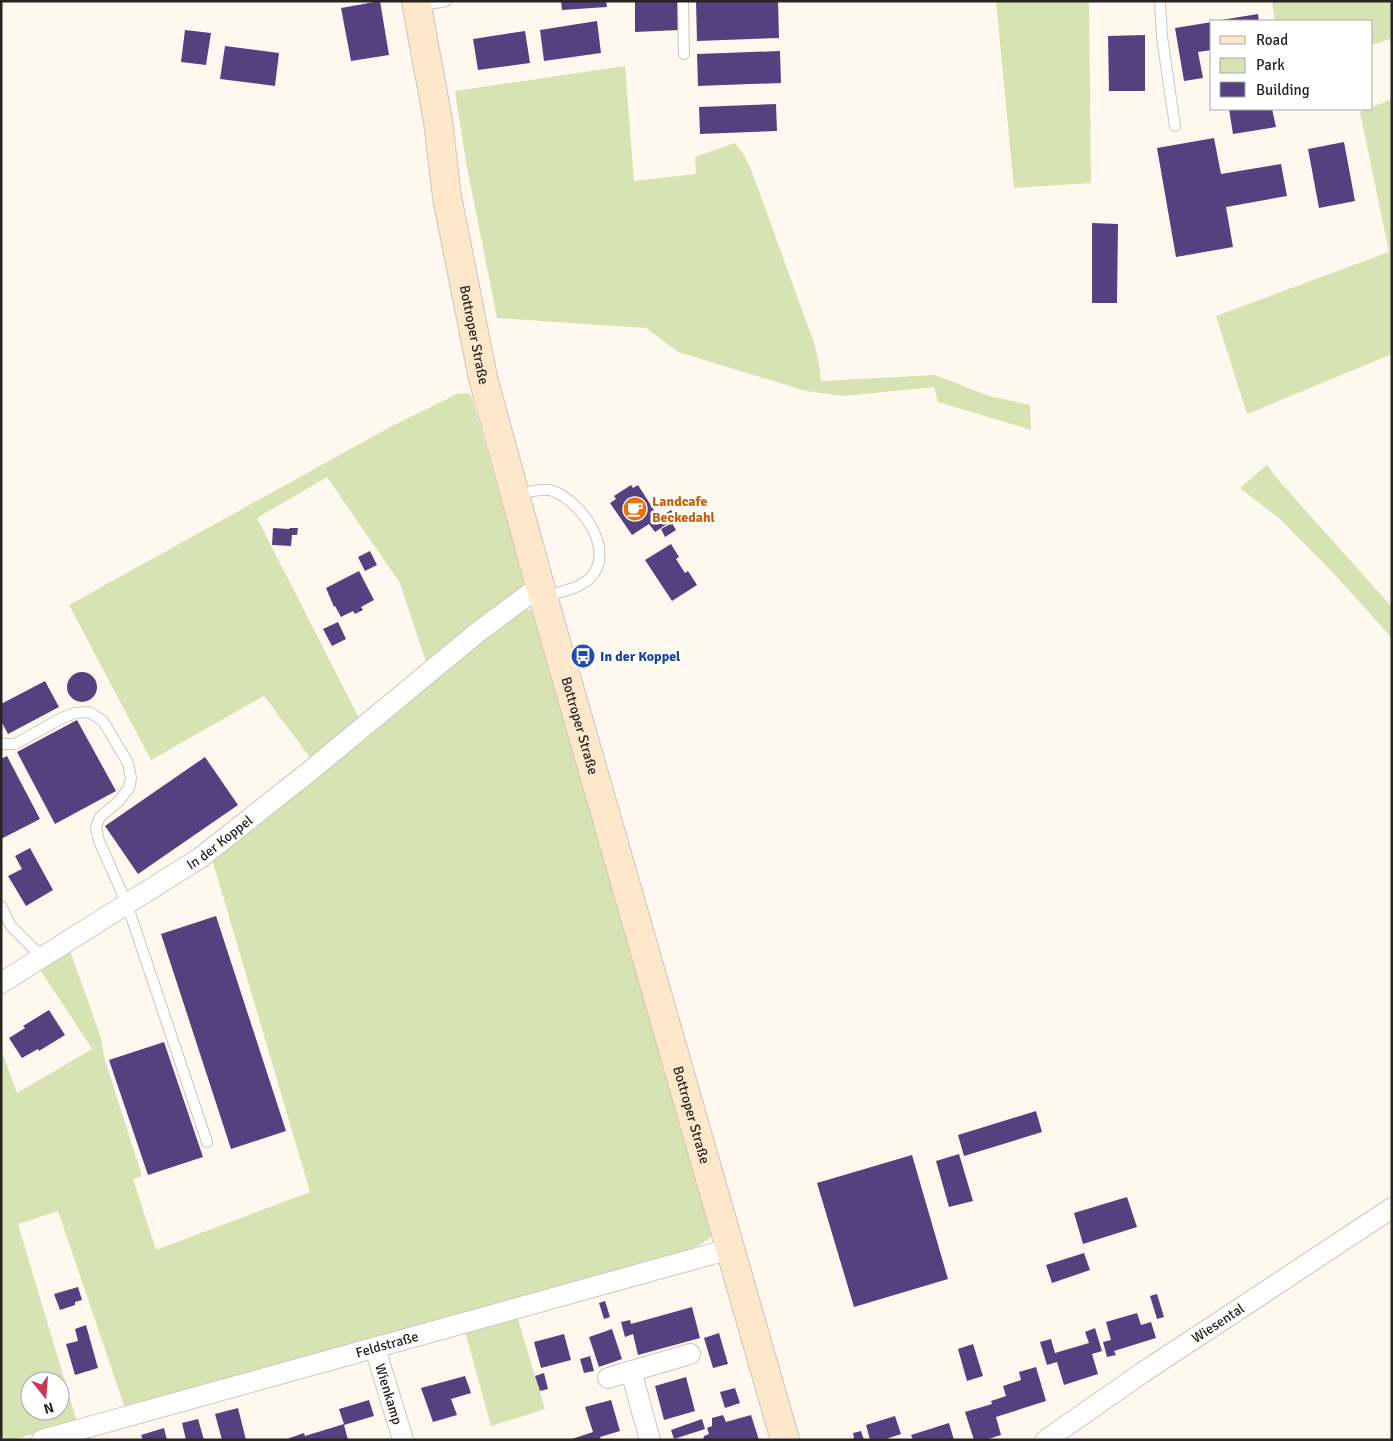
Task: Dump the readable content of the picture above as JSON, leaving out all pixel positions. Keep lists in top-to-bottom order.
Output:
{
  "streets": {
    "main road": ["Bottroper Straße"],
    "street": [
      "In der Koppel",
      "Wiesental",
      "Feldstraße",
      "Wienkamp"
    ]
  },
  "crossings": [
    ["Bottroper Straße", "In der Koppel"],
    ["Bottroper Straße", "Feldstraße"],
    ["Feldstraße", "Wienkamp"]
  ],
  "places": {
    "cafe": ["Landcafe Beckedahl"],
    "bus stop": ["In der Koppel"]
  },
  "legend": ["Road", "Park", "Building"],
  "north": "bottom"
}
